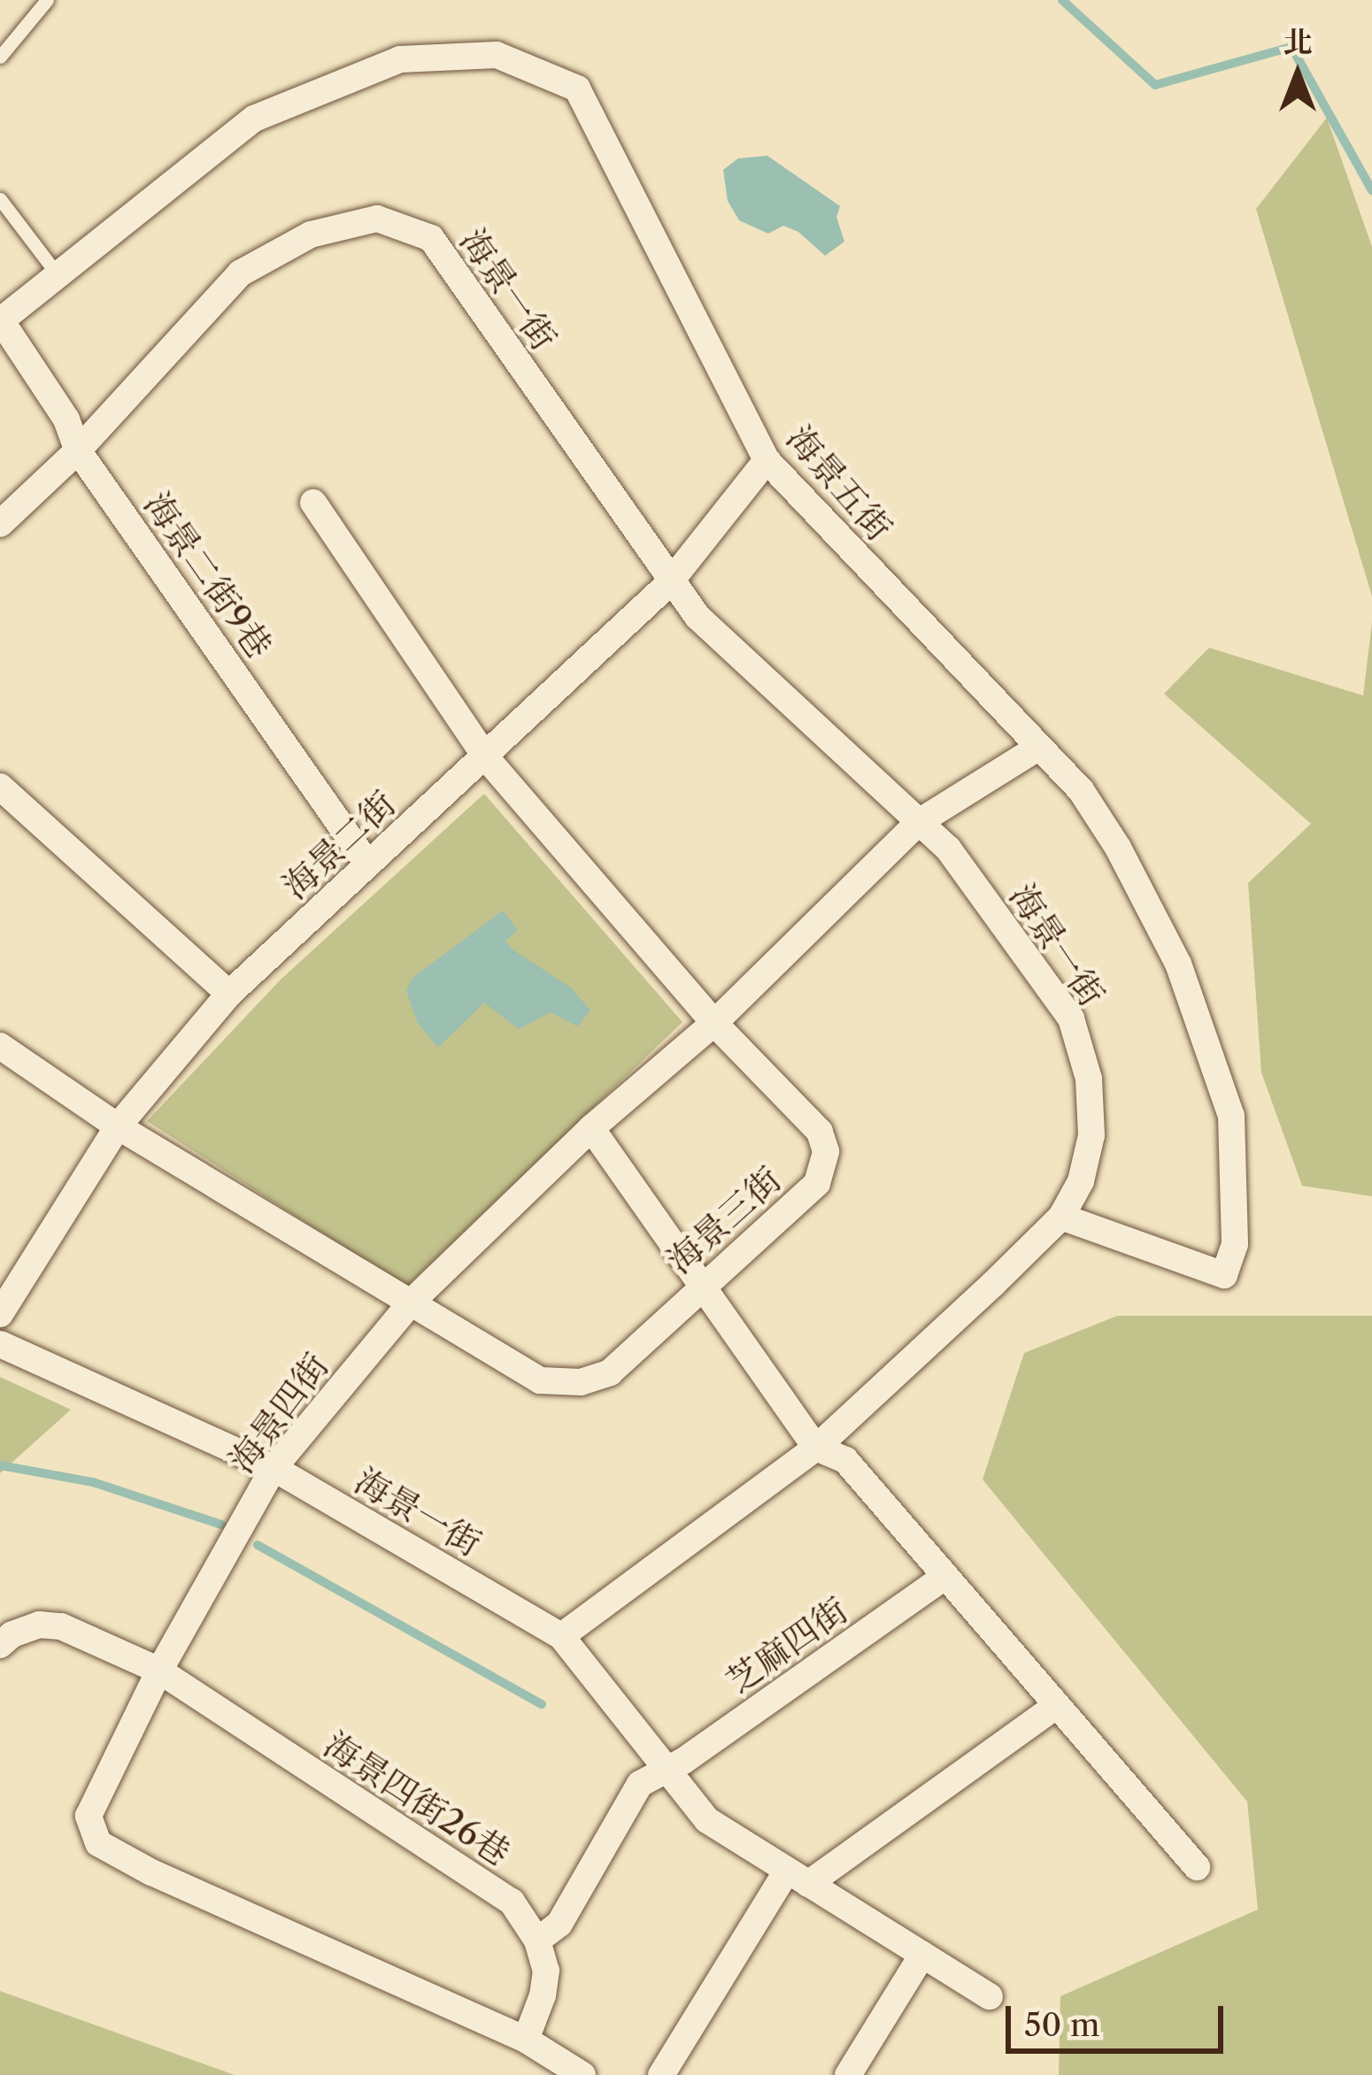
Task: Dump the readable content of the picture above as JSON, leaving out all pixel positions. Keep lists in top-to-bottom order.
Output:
{
  "streets": {
    "street": [
      "海景一街",
      "海景五街",
      "海景二街9巷",
      "海景二街",
      "海景三街",
      "海景四街",
      "芝麻四街",
      "海景四街26巷"
    ]
  },
  "crossings": [
    ["海景一街", "海景五街"],
    ["海景一街", "海景二街9巷"],
    ["海景一街", "海景二街"],
    ["海景一街", "海景四街"],
    ["海景五街", "海景二街9巷"],
    ["海景五街", "海景二街"],
    ["海景五街", "海景四街"],
    ["海景二街9巷", "海景二街"],
    ["海景二街", "海景三街"],
    ["海景三街", "海景四街"],
    ["海景四街", "海景四街26巷"],
    ["芝麻四街", "海景四街26巷"]
  ],
  "scale_bar": "50 m",
  "north": "top"
}
